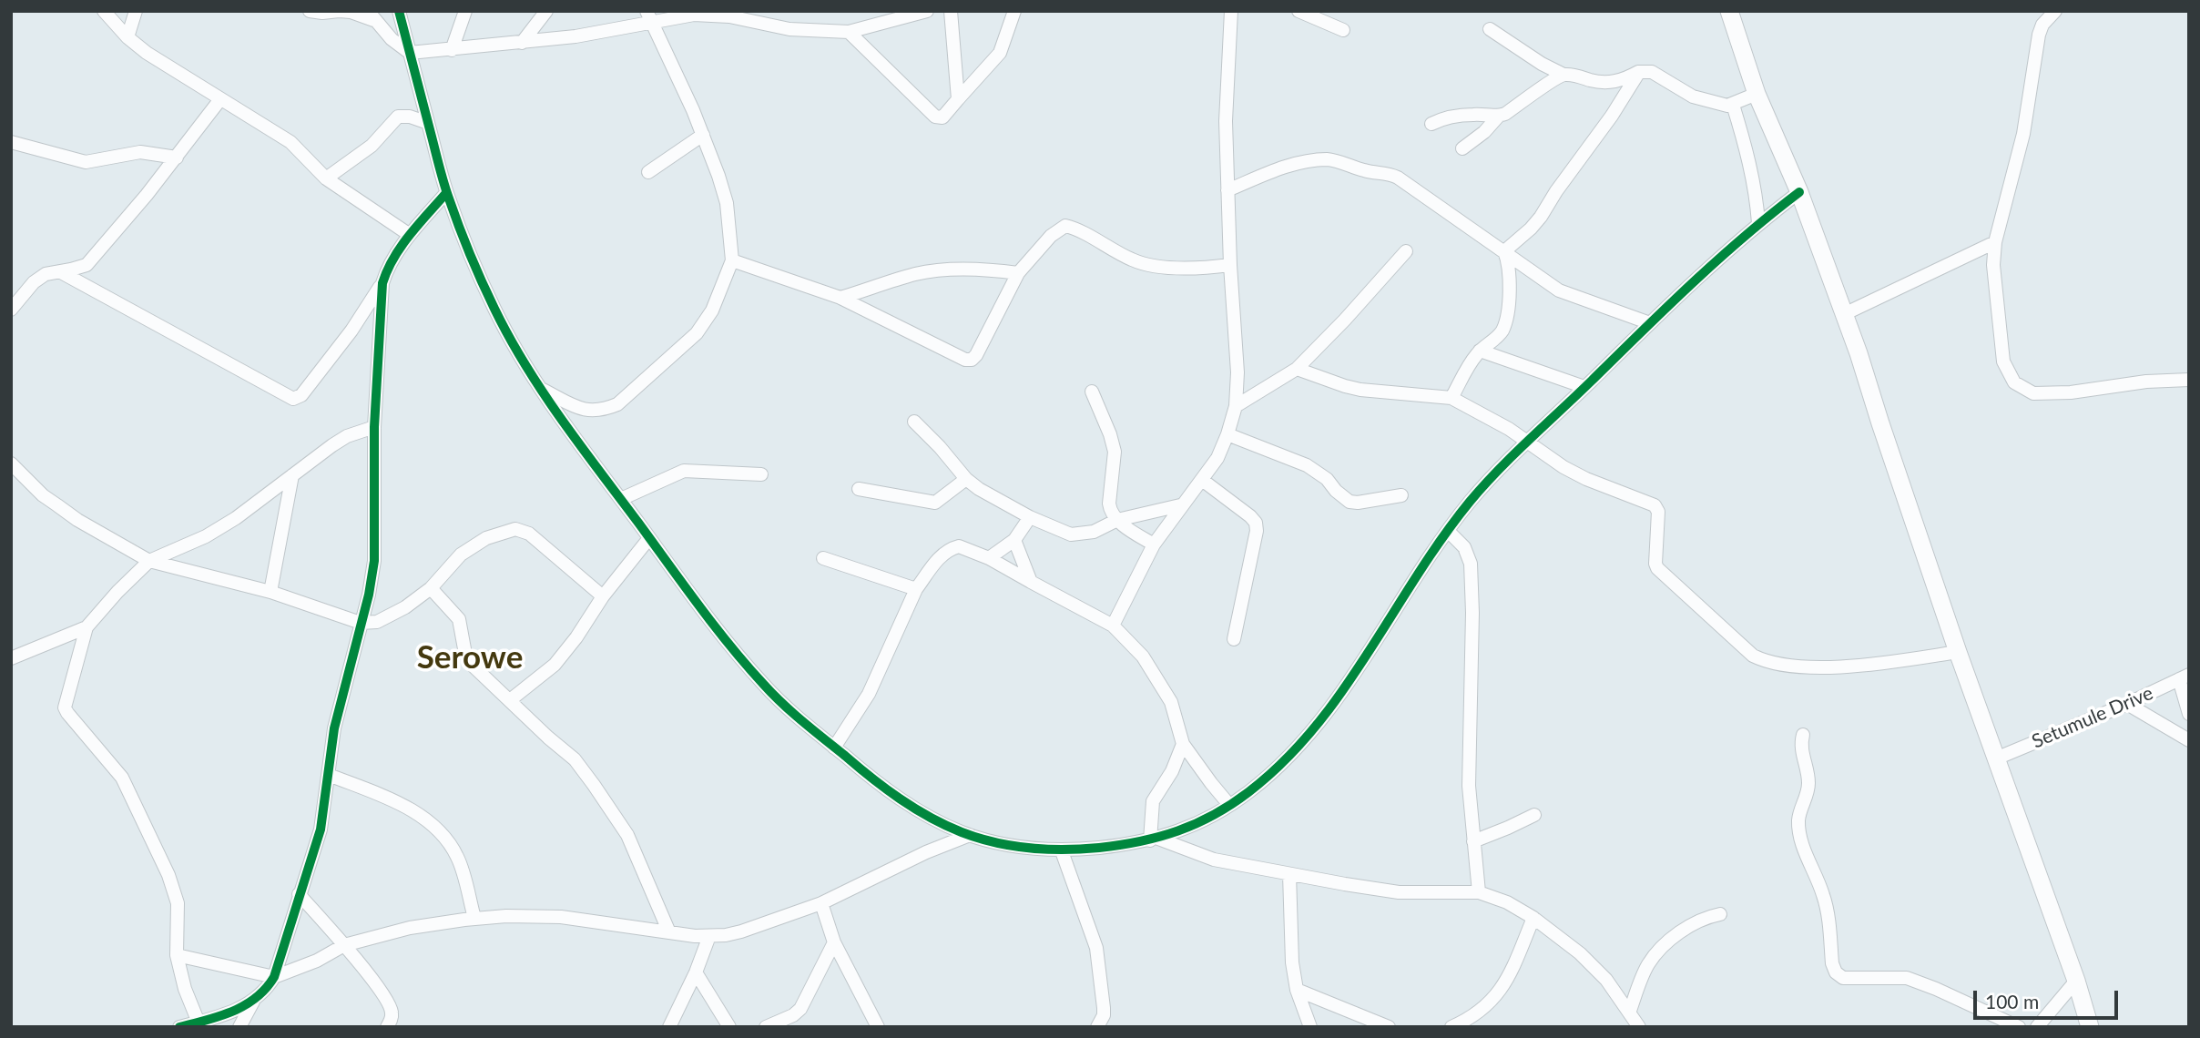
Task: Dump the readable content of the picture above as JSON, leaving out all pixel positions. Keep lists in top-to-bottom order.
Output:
{
  "streets": {
    "street": ["Setumule Drive"]
  },
  "districts": ["Serowe"],
  "scale_bar": "100 m"
}
